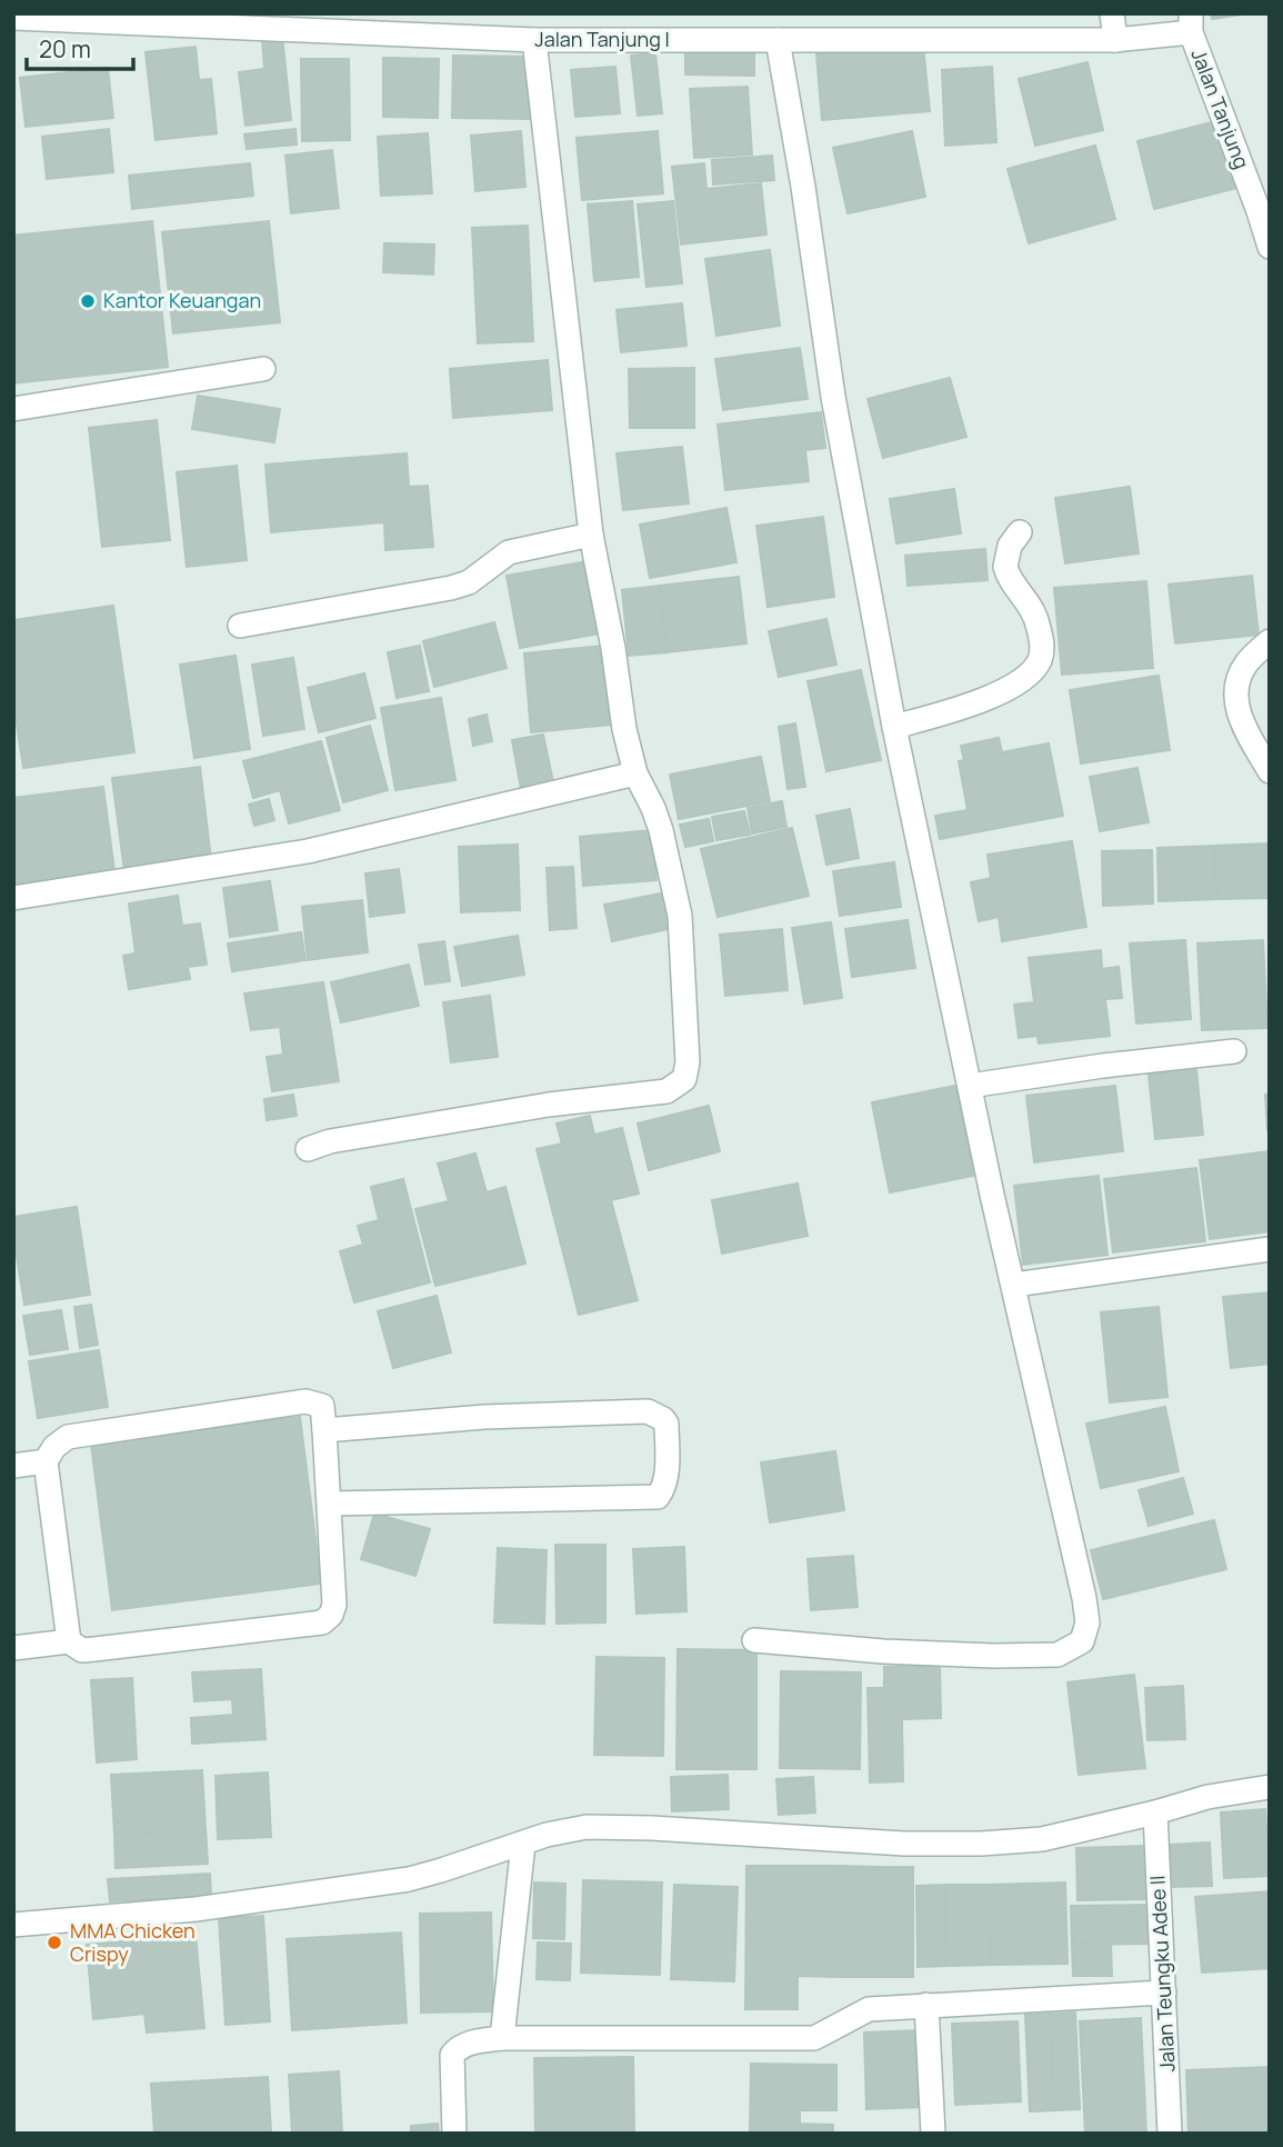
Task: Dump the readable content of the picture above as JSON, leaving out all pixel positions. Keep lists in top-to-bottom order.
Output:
{
  "streets": {
    "street": ["Jalan Tanjung I", "Jalan Tanjung", "Jalan Teungku Adee II"]
  },
  "crossings": [
    ["Jalan Tanjung I", "Jalan Tanjung"]
  ],
  "places": ["Kantor Keuangan", "MMA Chicken Crispy"],
  "scale_bar": "20 m"
}
